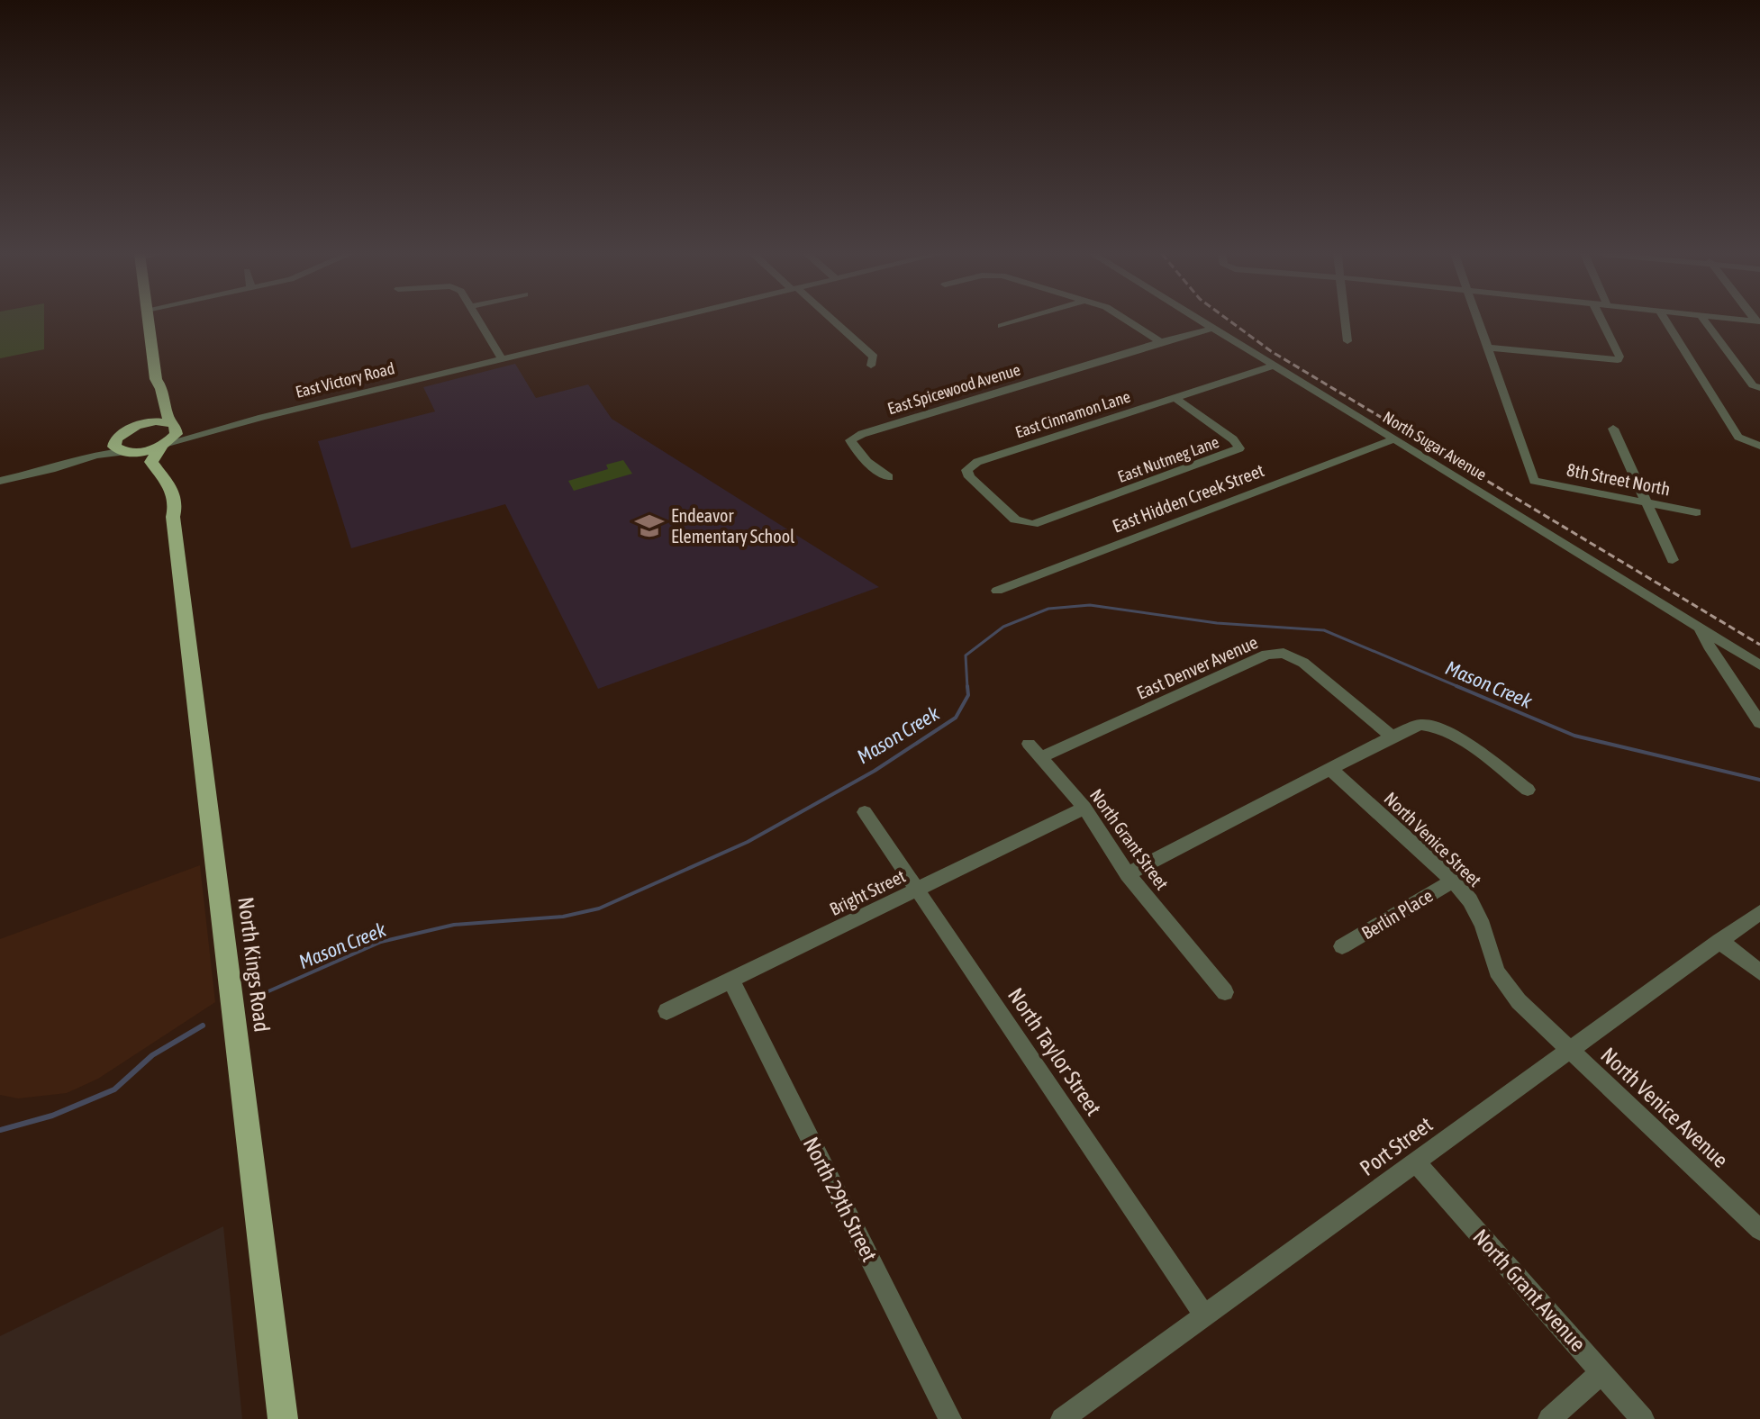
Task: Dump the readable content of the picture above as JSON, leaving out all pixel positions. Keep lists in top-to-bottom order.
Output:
{
  "streets": {
    "main road": ["North Kings Road"],
    "street": [
      "East Victory Road",
      "East Spicewood Avenue",
      "East Cinnamon Lane",
      "North Sugar Avenue",
      "East Nutmeg Lane",
      "8th Street North",
      "East Hidden Creek Street",
      "East Denver Avenue",
      "North Grant Street",
      "North Venice Street",
      "Bright Street",
      "Berlin Place",
      "North Taylor Street",
      "North Venice Avenue",
      "Port Street",
      "North 29th Street",
      "North Grant Avenue"
    ]
  },
  "crossings": [
    ["East Victory Road", "North Kings Road"],
    ["East Spicewood Avenue", "North Sugar Avenue"],
    ["East Cinnamon Lane", "North Sugar Avenue"],
    ["East Cinnamon Lane", "East Nutmeg Lane"],
    ["North Sugar Avenue", "East Hidden Creek Street"],
    ["East Denver Avenue", "North Grant Street"],
    ["North Grant Street", "Bright Street"],
    ["North Venice Street", "Berlin Place"],
    ["North Venice Street", "North Venice Avenue"],
    ["North Venice Street", "Port Street"],
    ["Bright Street", "North Taylor Street"],
    ["Bright Street", "North 29th Street"],
    ["North Taylor Street", "Port Street"],
    ["North Venice Avenue", "Port Street"],
    ["Port Street", "North Grant Avenue"]
  ],
  "water": ["Mason Creek"],
  "places": {
    "school or university": ["Endeavor Elementary School"]
  }
}
